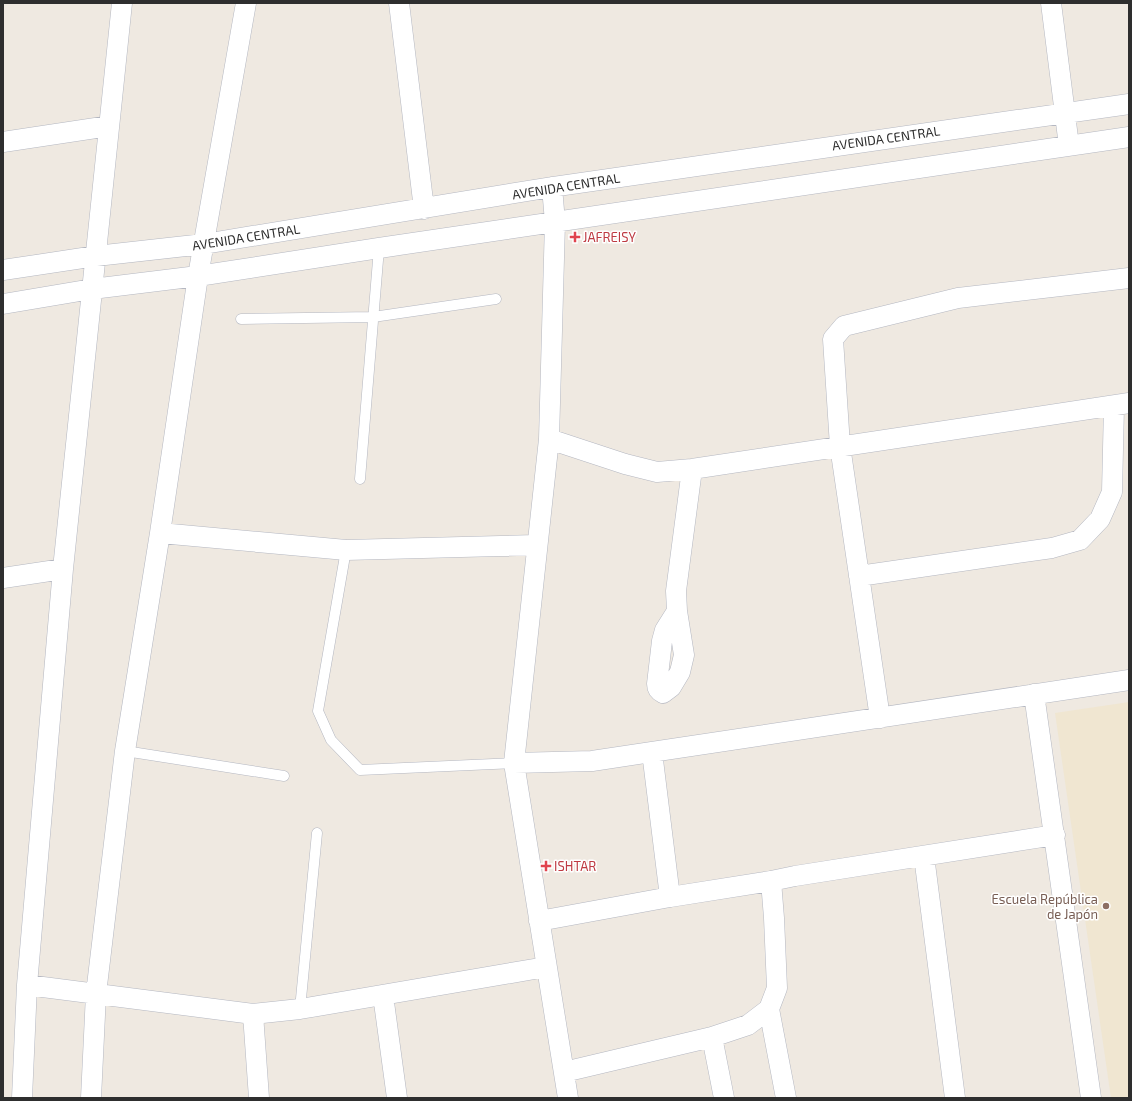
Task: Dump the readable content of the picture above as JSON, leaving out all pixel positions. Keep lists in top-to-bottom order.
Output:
{
  "streets": {
    "street": ["AVENIDA CENTRAL"]
  },
  "places": {
    "health": ["JAFREISY", "ISHTAR"],
    "other": ["Escuela República de Japón"]
  }
}
